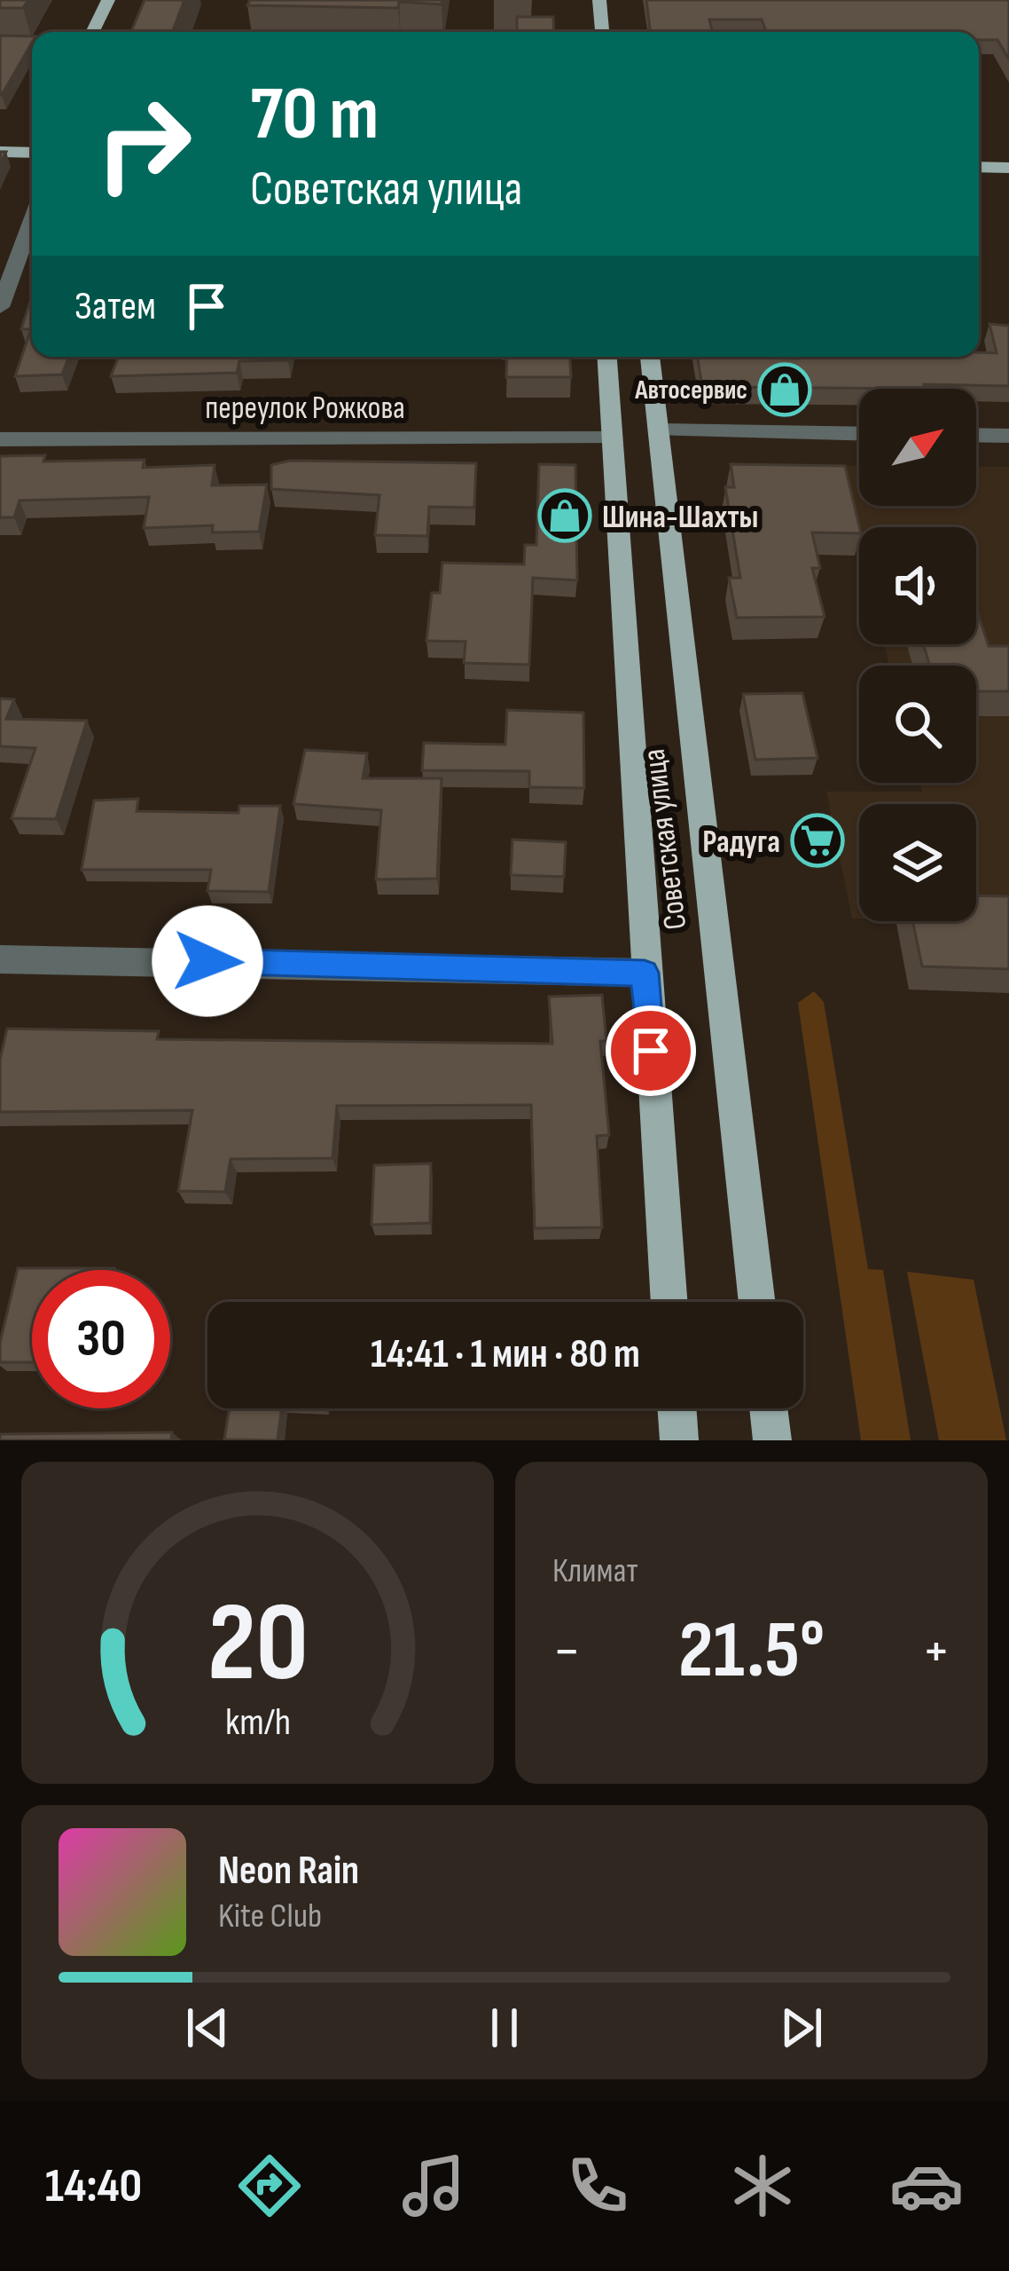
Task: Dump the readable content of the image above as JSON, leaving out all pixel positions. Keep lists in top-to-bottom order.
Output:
{
  "streets": {
    "main road": ["Советская улица"],
    "street": ["переулок Рожкова"]
  },
  "crossings": [
    ["переулок Рожкова", "Советская улица"]
  ],
  "places": {
    "shop": ["Автосервис", "Шина-Шахты"],
    "supermarket": ["Радуга"]
  },
  "north": "top right",
  "page": {
    "turn": ["70 m", "Советская улица"],
    "then": "Затем",
    "limit": "30",
    "trip": "14:41 · 1 мин · 80 m",
    "tile": "Климат",
    "heat": ["−", "21.5°", "+"],
    "song": ["Neon Rain", "Kite Club"],
    "tabs": "14:40",
    "gauge": ["20", "km/h"]
  }
}
